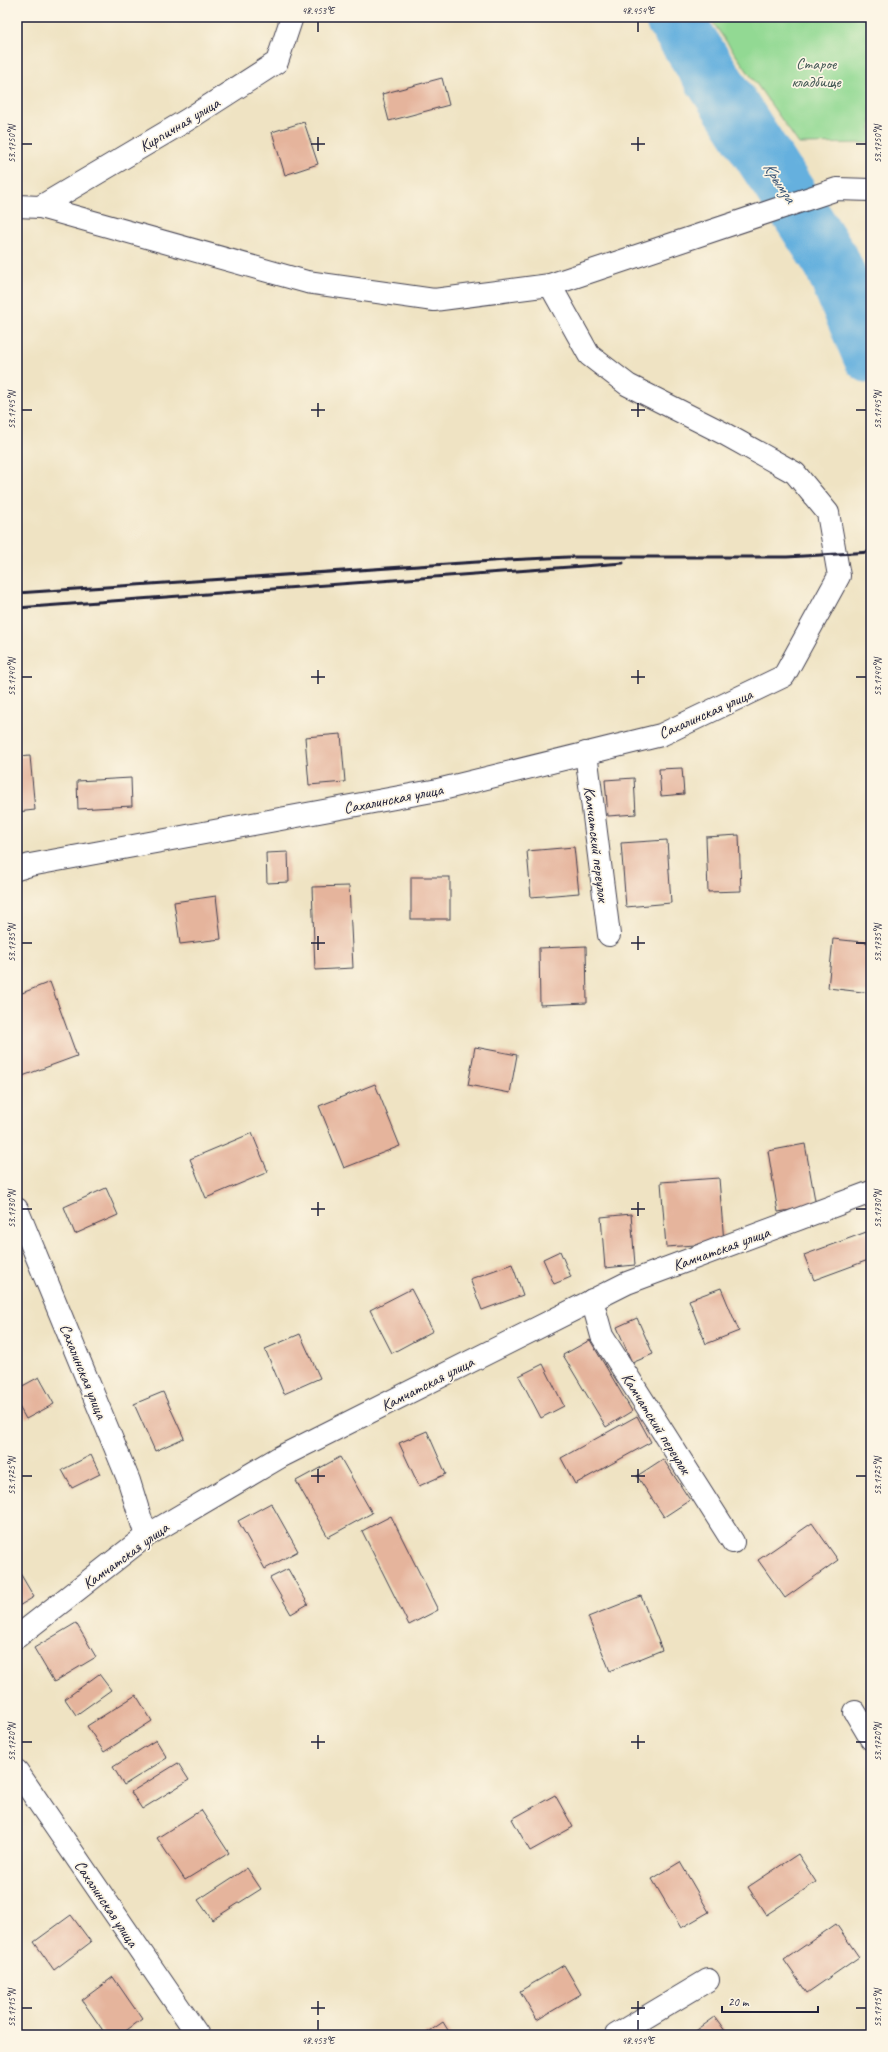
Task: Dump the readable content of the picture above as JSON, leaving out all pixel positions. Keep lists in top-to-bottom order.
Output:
{
  "streets": {
    "street": [
      "Кирпичная улица",
      "Сахалинская улица",
      "Камчатский переулок",
      "Камчатская улица"
    ]
  },
  "crossings": [
    ["Сахалинская улица", "Камчатский переулок"],
    ["Сахалинская улица", "Камчатская улица"],
    ["Камчатский переулок", "Камчатская улица"]
  ],
  "water": ["Крымза"],
  "parks": ["Старое кладбище"],
  "scale_bar": "20 m",
  "coordinates": [
    "48.453°E",
    "48.454°E",
    "53.1750°N",
    "53.1745°N",
    "53.1740°N",
    "53.1735°N",
    "53.1730°N",
    "53.1725°N",
    "53.1720°N",
    "53.1715°N"
  ]
}
